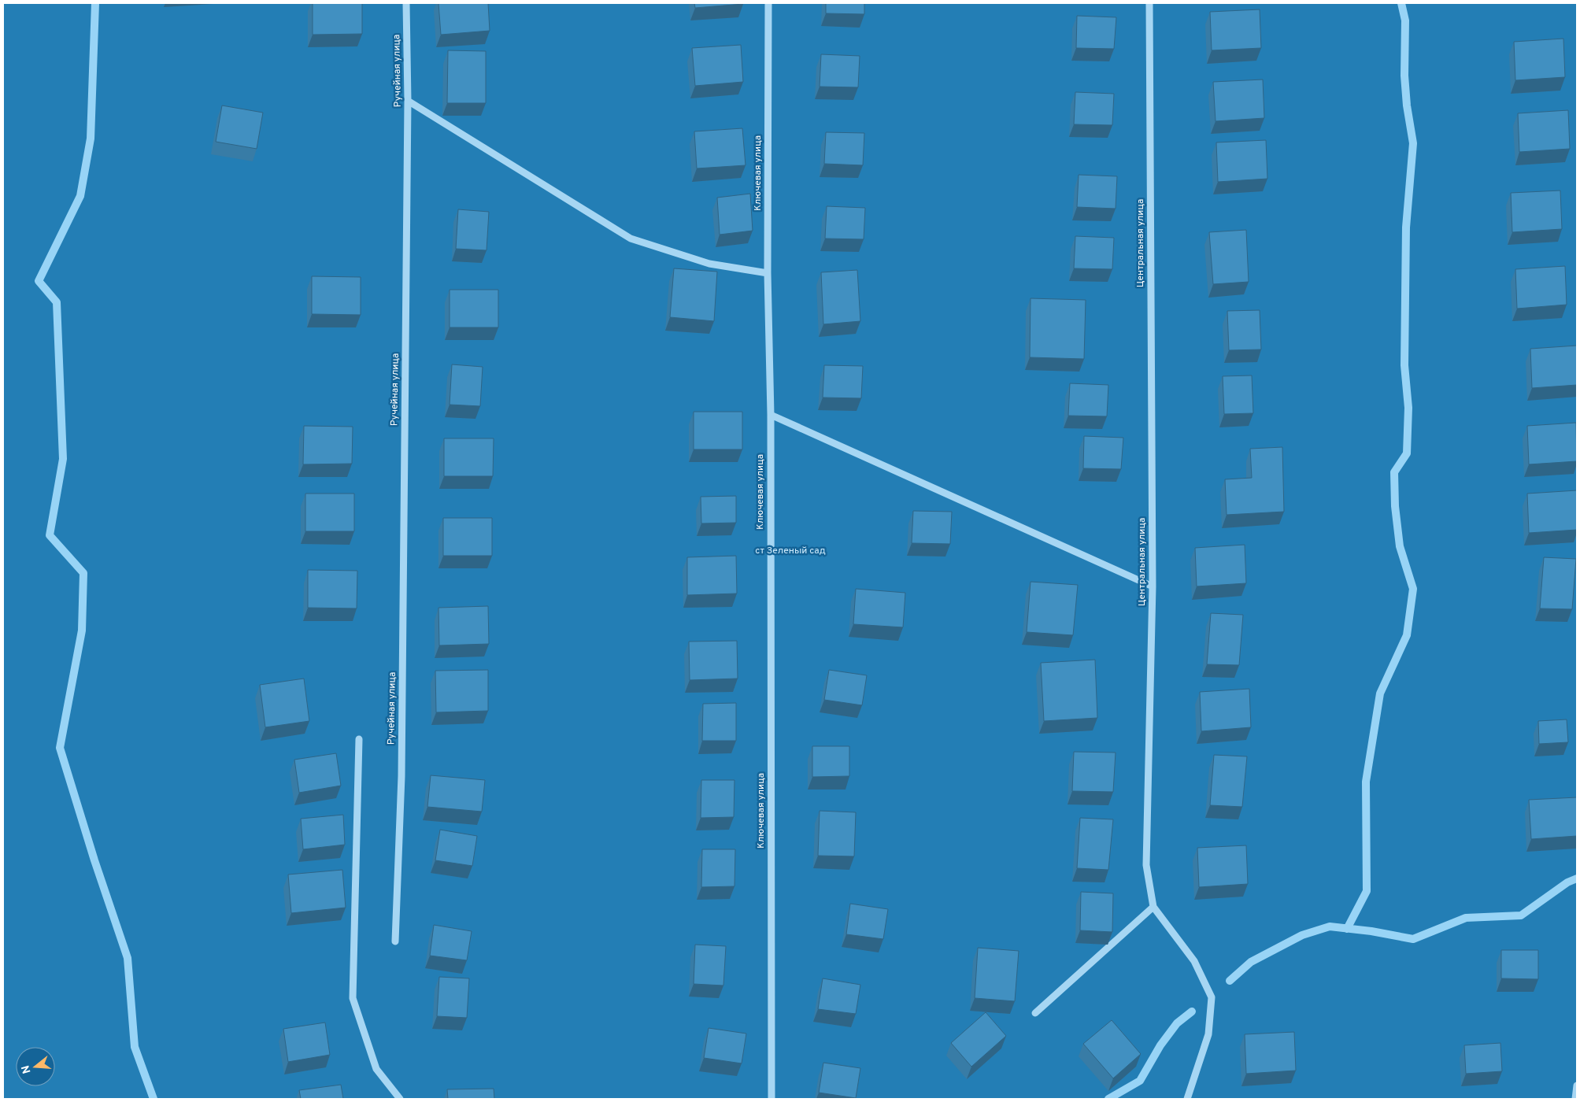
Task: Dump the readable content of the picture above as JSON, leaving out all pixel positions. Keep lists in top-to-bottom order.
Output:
{
  "streets": {
    "street": ["Ручейная улица", "Ключевая улица", "Центральная улица"]
  },
  "parks": ["ст Зеленый сад"],
  "north": "left"
}
